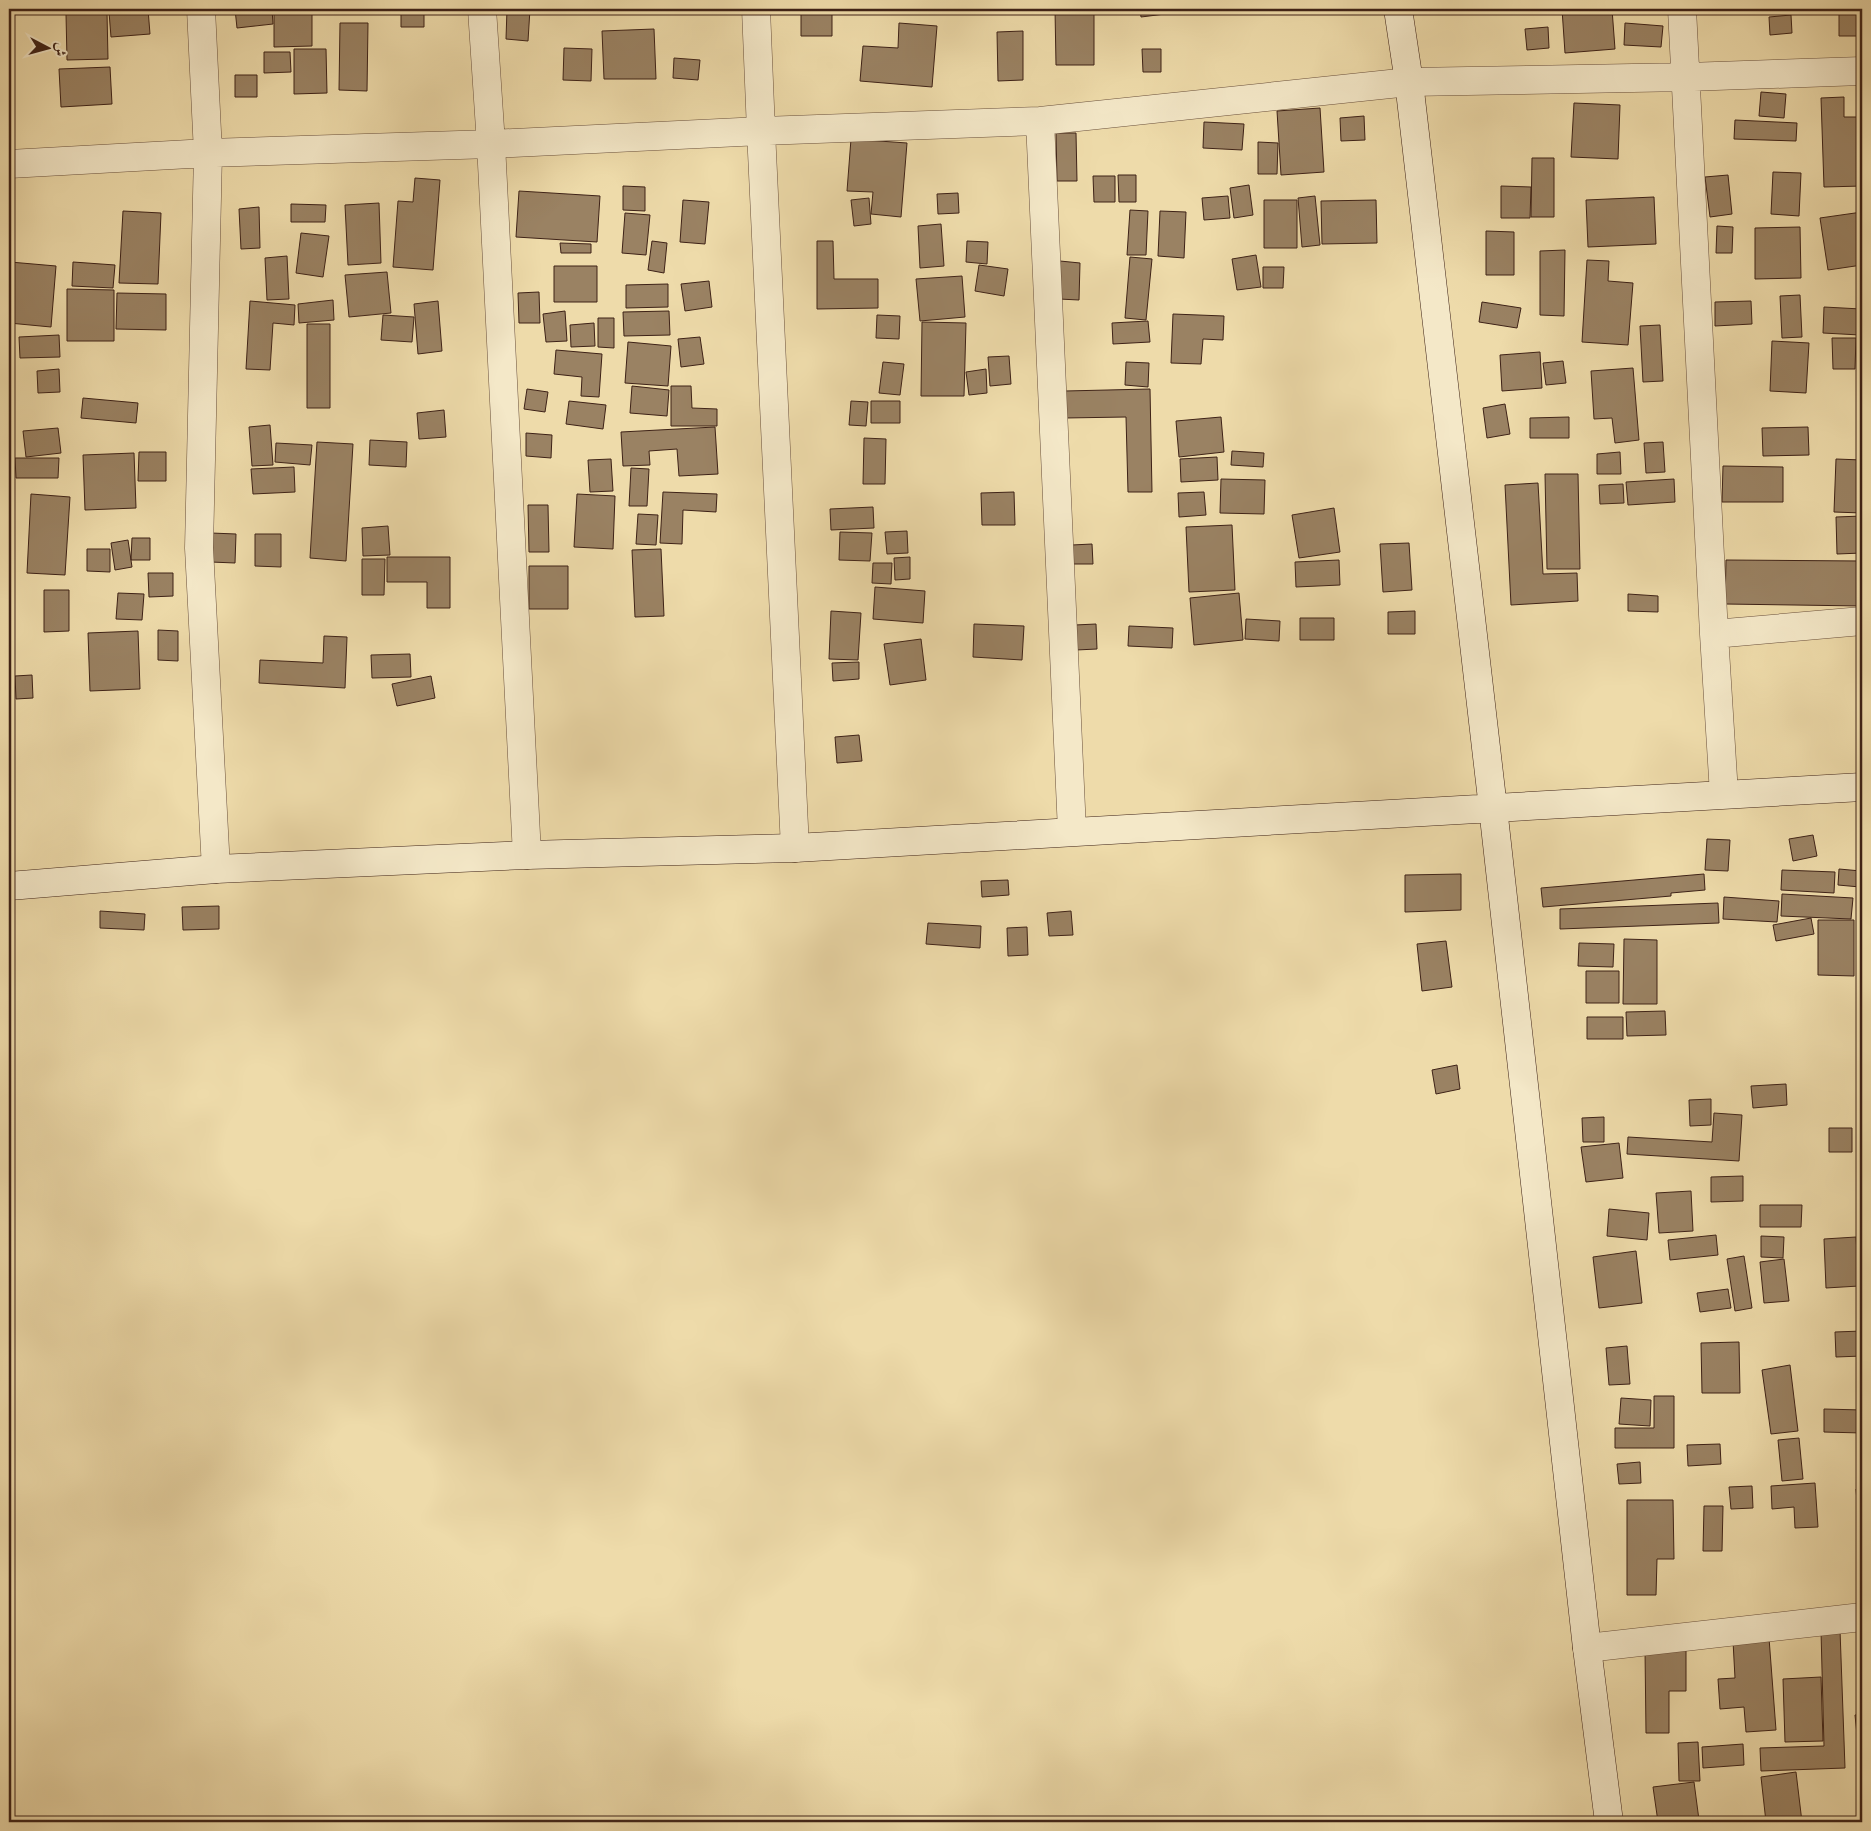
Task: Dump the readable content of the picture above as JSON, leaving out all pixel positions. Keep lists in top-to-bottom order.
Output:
{
  "north": "right"
}
